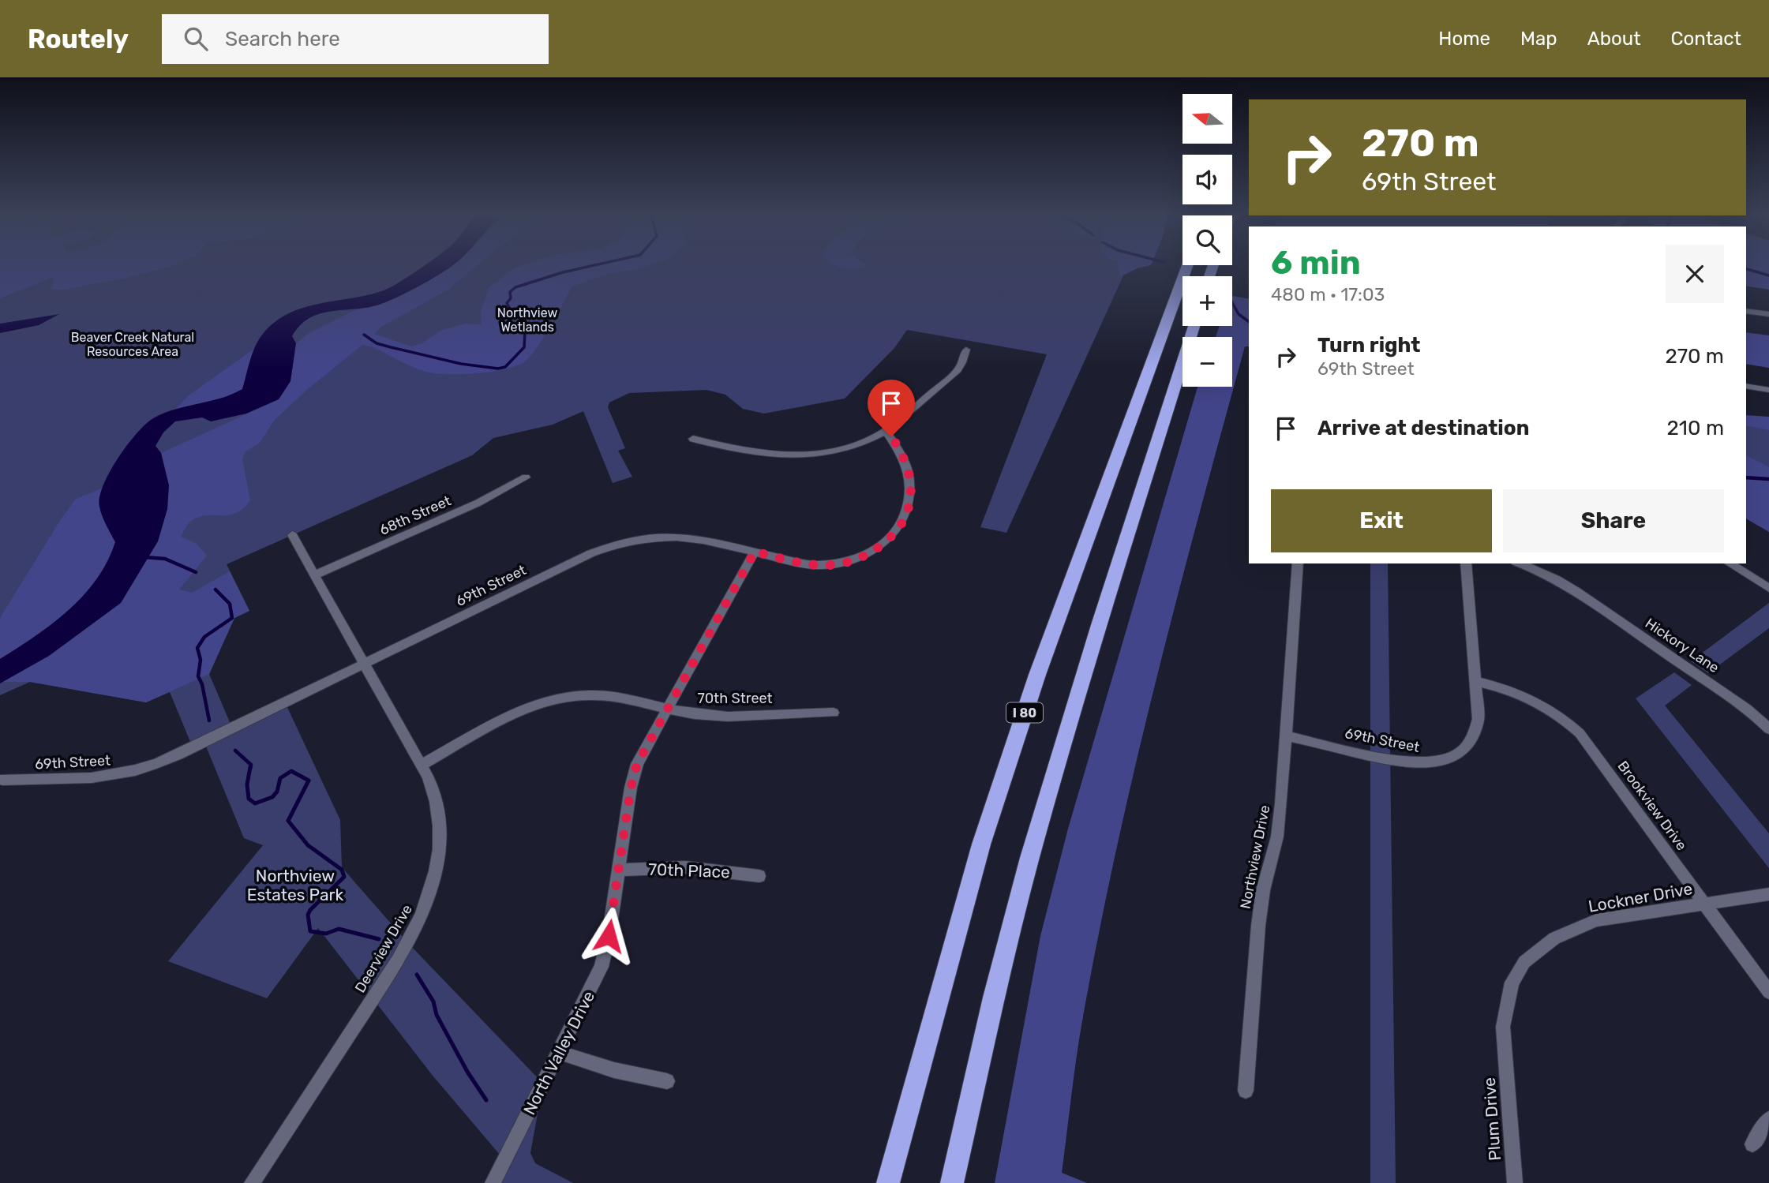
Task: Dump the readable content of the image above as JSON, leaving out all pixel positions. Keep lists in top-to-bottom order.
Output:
{
  "streets": {
    "highway": ["I 80"],
    "street": [
      "68th Street",
      "69th Street",
      "Hickory Lane",
      "70th Street",
      "Brookview Drive",
      "Northview Drive",
      "70th Place",
      "Lockner Drive",
      "Deerview Drive",
      "North Valley Drive",
      "Plum Drive"
    ]
  },
  "crossings": [
    ["68th Street", "Deerview Drive"],
    ["69th Street", "Brookview Drive"],
    ["69th Street", "Northview Drive"],
    ["69th Street", "Deerview Drive"],
    ["69th Street", "North Valley Drive"],
    ["70th Street", "Deerview Drive"],
    ["70th Street", "North Valley Drive"],
    ["Brookview Drive", "Lockner Drive"],
    ["70th Place", "North Valley Drive"],
    ["Lockner Drive", "Plum Drive"]
  ],
  "parks": ["Northview Wetlands", "Beaver Creek Natural Resources Area", "Northview Estates Park"],
  "north": "left",
  "page": {
    "header": "Routely",
    "search": "Search here",
    "nav": [
      "Home",
      "Map",
      "About",
      "Contact"
    ],
    "map_buttons": ["+", "−"],
    "turn": ["270 m", "69th Street"],
    "heading": ["6 min", "480 m · 17:03"],
    "list": [
      {
        "name": "Turn right",
        "note": "69th Street",
        "value": "270 m"
      },
      {
        "name": "Arrive at destination",
        "value": "210 m"
      }
    ],
    "buttons": ["Exit", "Share"]
  }
}
